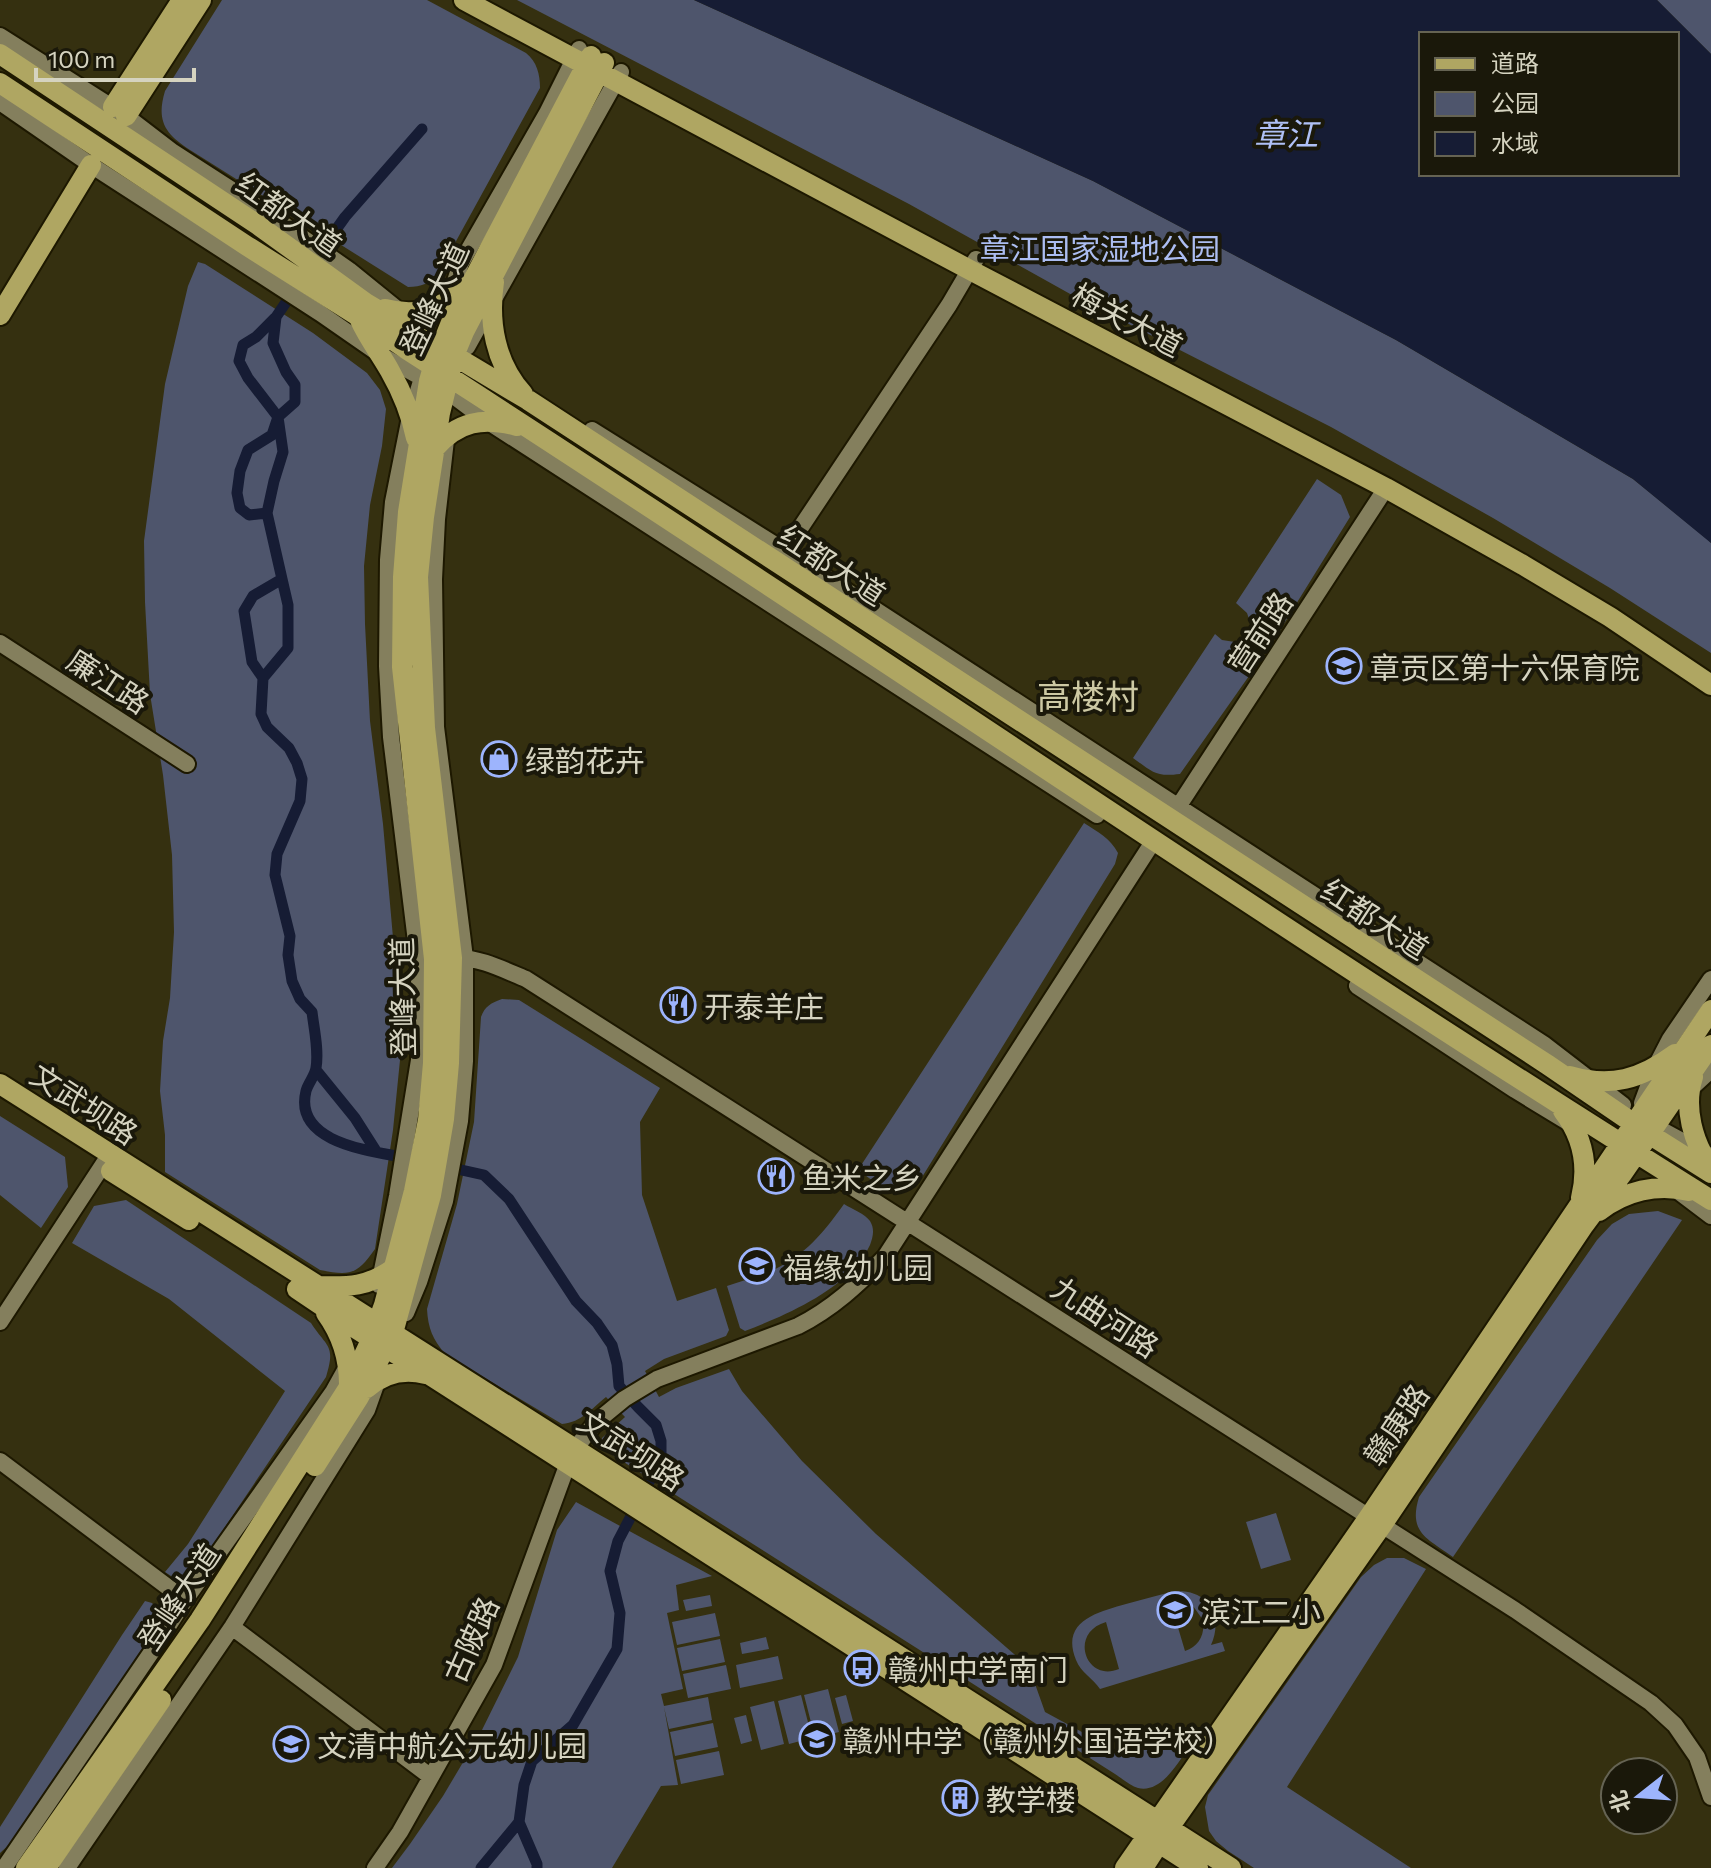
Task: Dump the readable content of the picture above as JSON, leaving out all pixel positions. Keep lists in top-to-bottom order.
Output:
{
  "streets": {
    "main road": [
      "红都大道",
      "登峰大道",
      "梅关大道",
      "文武坝路",
      "赣康路"
    ],
    "street": [
      "营前路",
      "廉江路",
      "九曲河路",
      "古陂路"
    ]
  },
  "crossings": [
    ["红都大道", "登峰大道"],
    ["红都大道", "赣康路"],
    ["登峰大道", "梅关大道"],
    ["登峰大道", "文武坝路"],
    ["登峰大道", "九曲河路"],
    ["梅关大道", "营前路"],
    ["文武坝路", "赣康路"],
    ["文武坝路", "古陂路"],
    ["九曲河路", "赣康路"],
    ["九曲河路", "古陂路"]
  ],
  "districts": ["高楼村"],
  "water": ["章江"],
  "parks": ["章江国家湿地公园"],
  "places": {
    "school or university": [
      "章贡区第十六保育院",
      "福缘幼儿园",
      "滨江二小",
      "赣州中学（赣州外国语学校）",
      "文清中航公元幼儿园"
    ],
    "shop": ["绿韵花卉"],
    "restaurant": ["开泰羊庄", "鱼米之乡"],
    "bus stop": ["赣州中学南门"],
    "building": ["教学楼"]
  },
  "legend": ["道路", "公园", "水域"],
  "scale_bar": "100 m",
  "north": "left"
}
